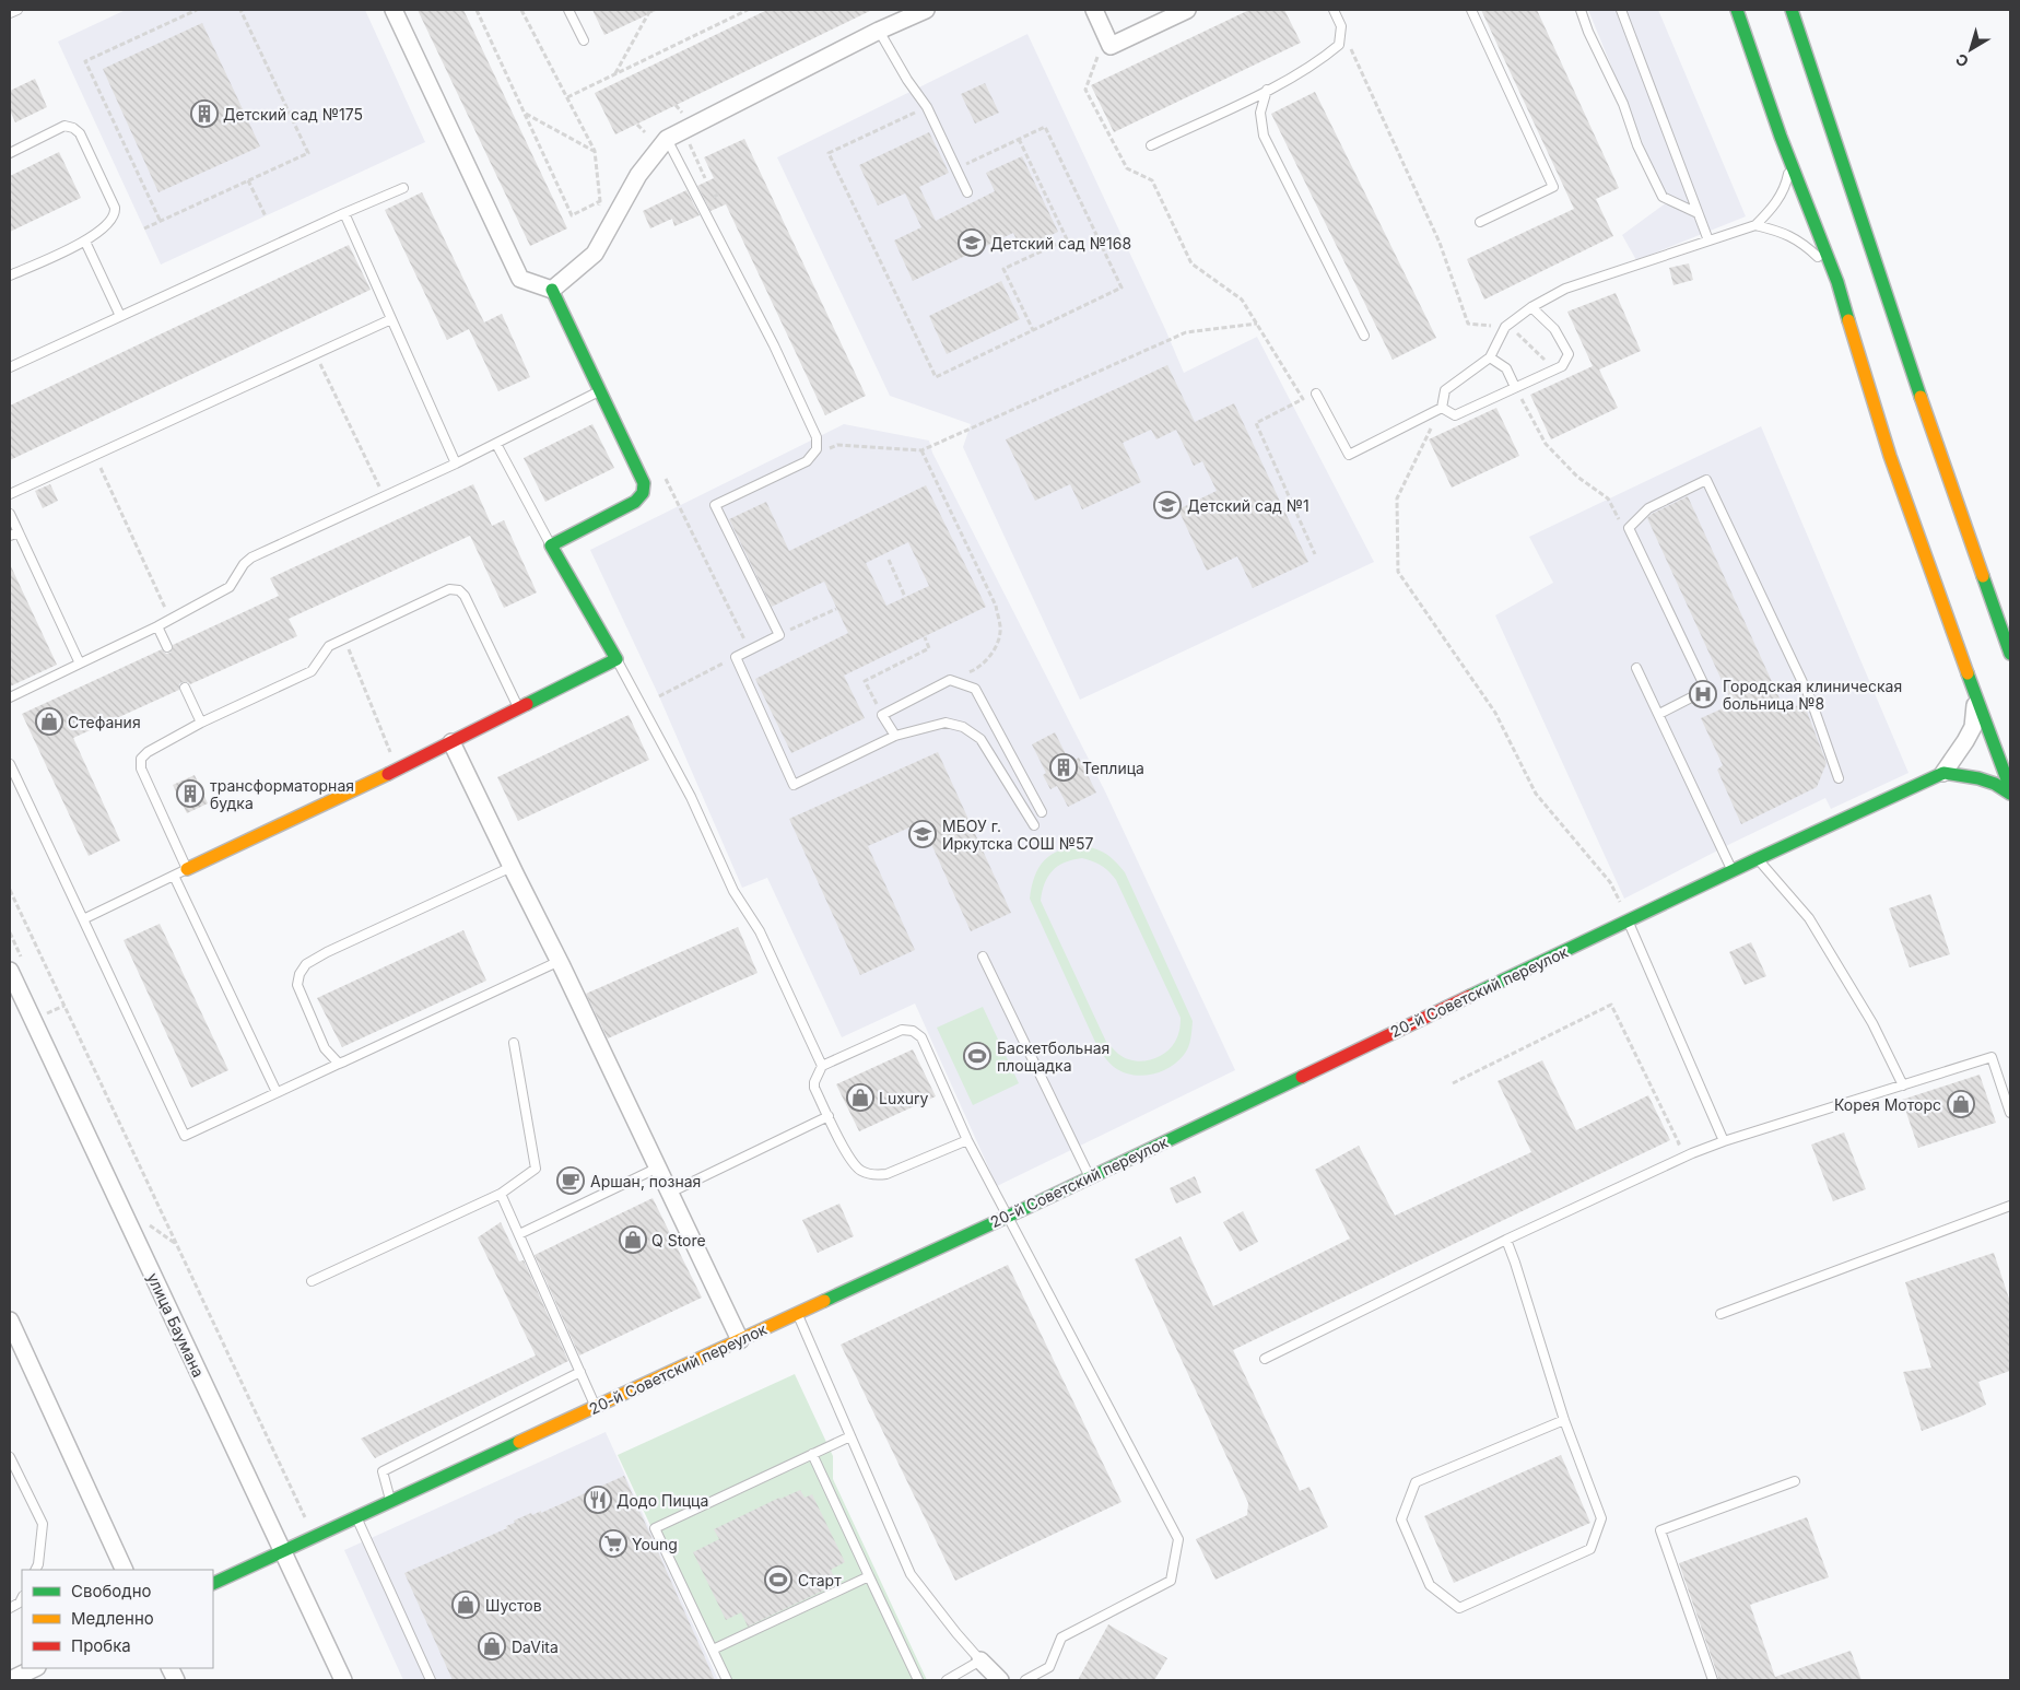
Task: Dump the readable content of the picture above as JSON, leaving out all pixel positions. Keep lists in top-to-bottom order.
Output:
{
  "streets": {
    "street": ["20-й Советский переулок", "улица Баумана"]
  },
  "crossings": [
    ["20-й Советский переулок", "улица Баумана"]
  ],
  "places": {
    "building": ["Детский сад №175", "Теплица", "трансформаторная будка"],
    "school or university": ["Детский сад №168", "Детский сад №1", "МБОУ г. Иркутска СОШ №57"],
    "hospital": ["Городская клиническая больница №8"],
    "shop": [
      "Стефания",
      "Luxury",
      "Корея Моторс",
      "Q Store",
      "Шустов",
      "DaVita"
    ],
    "sports": ["Баскетбольная площадка", "Старт"],
    "cafe": ["Аршан, позная"],
    "restaurant": ["Додо Пицца"],
    "supermarket": ["Young"]
  },
  "legend": ["Свободно", "Медленно", "Пробка"],
  "north": "bottom left"
}
